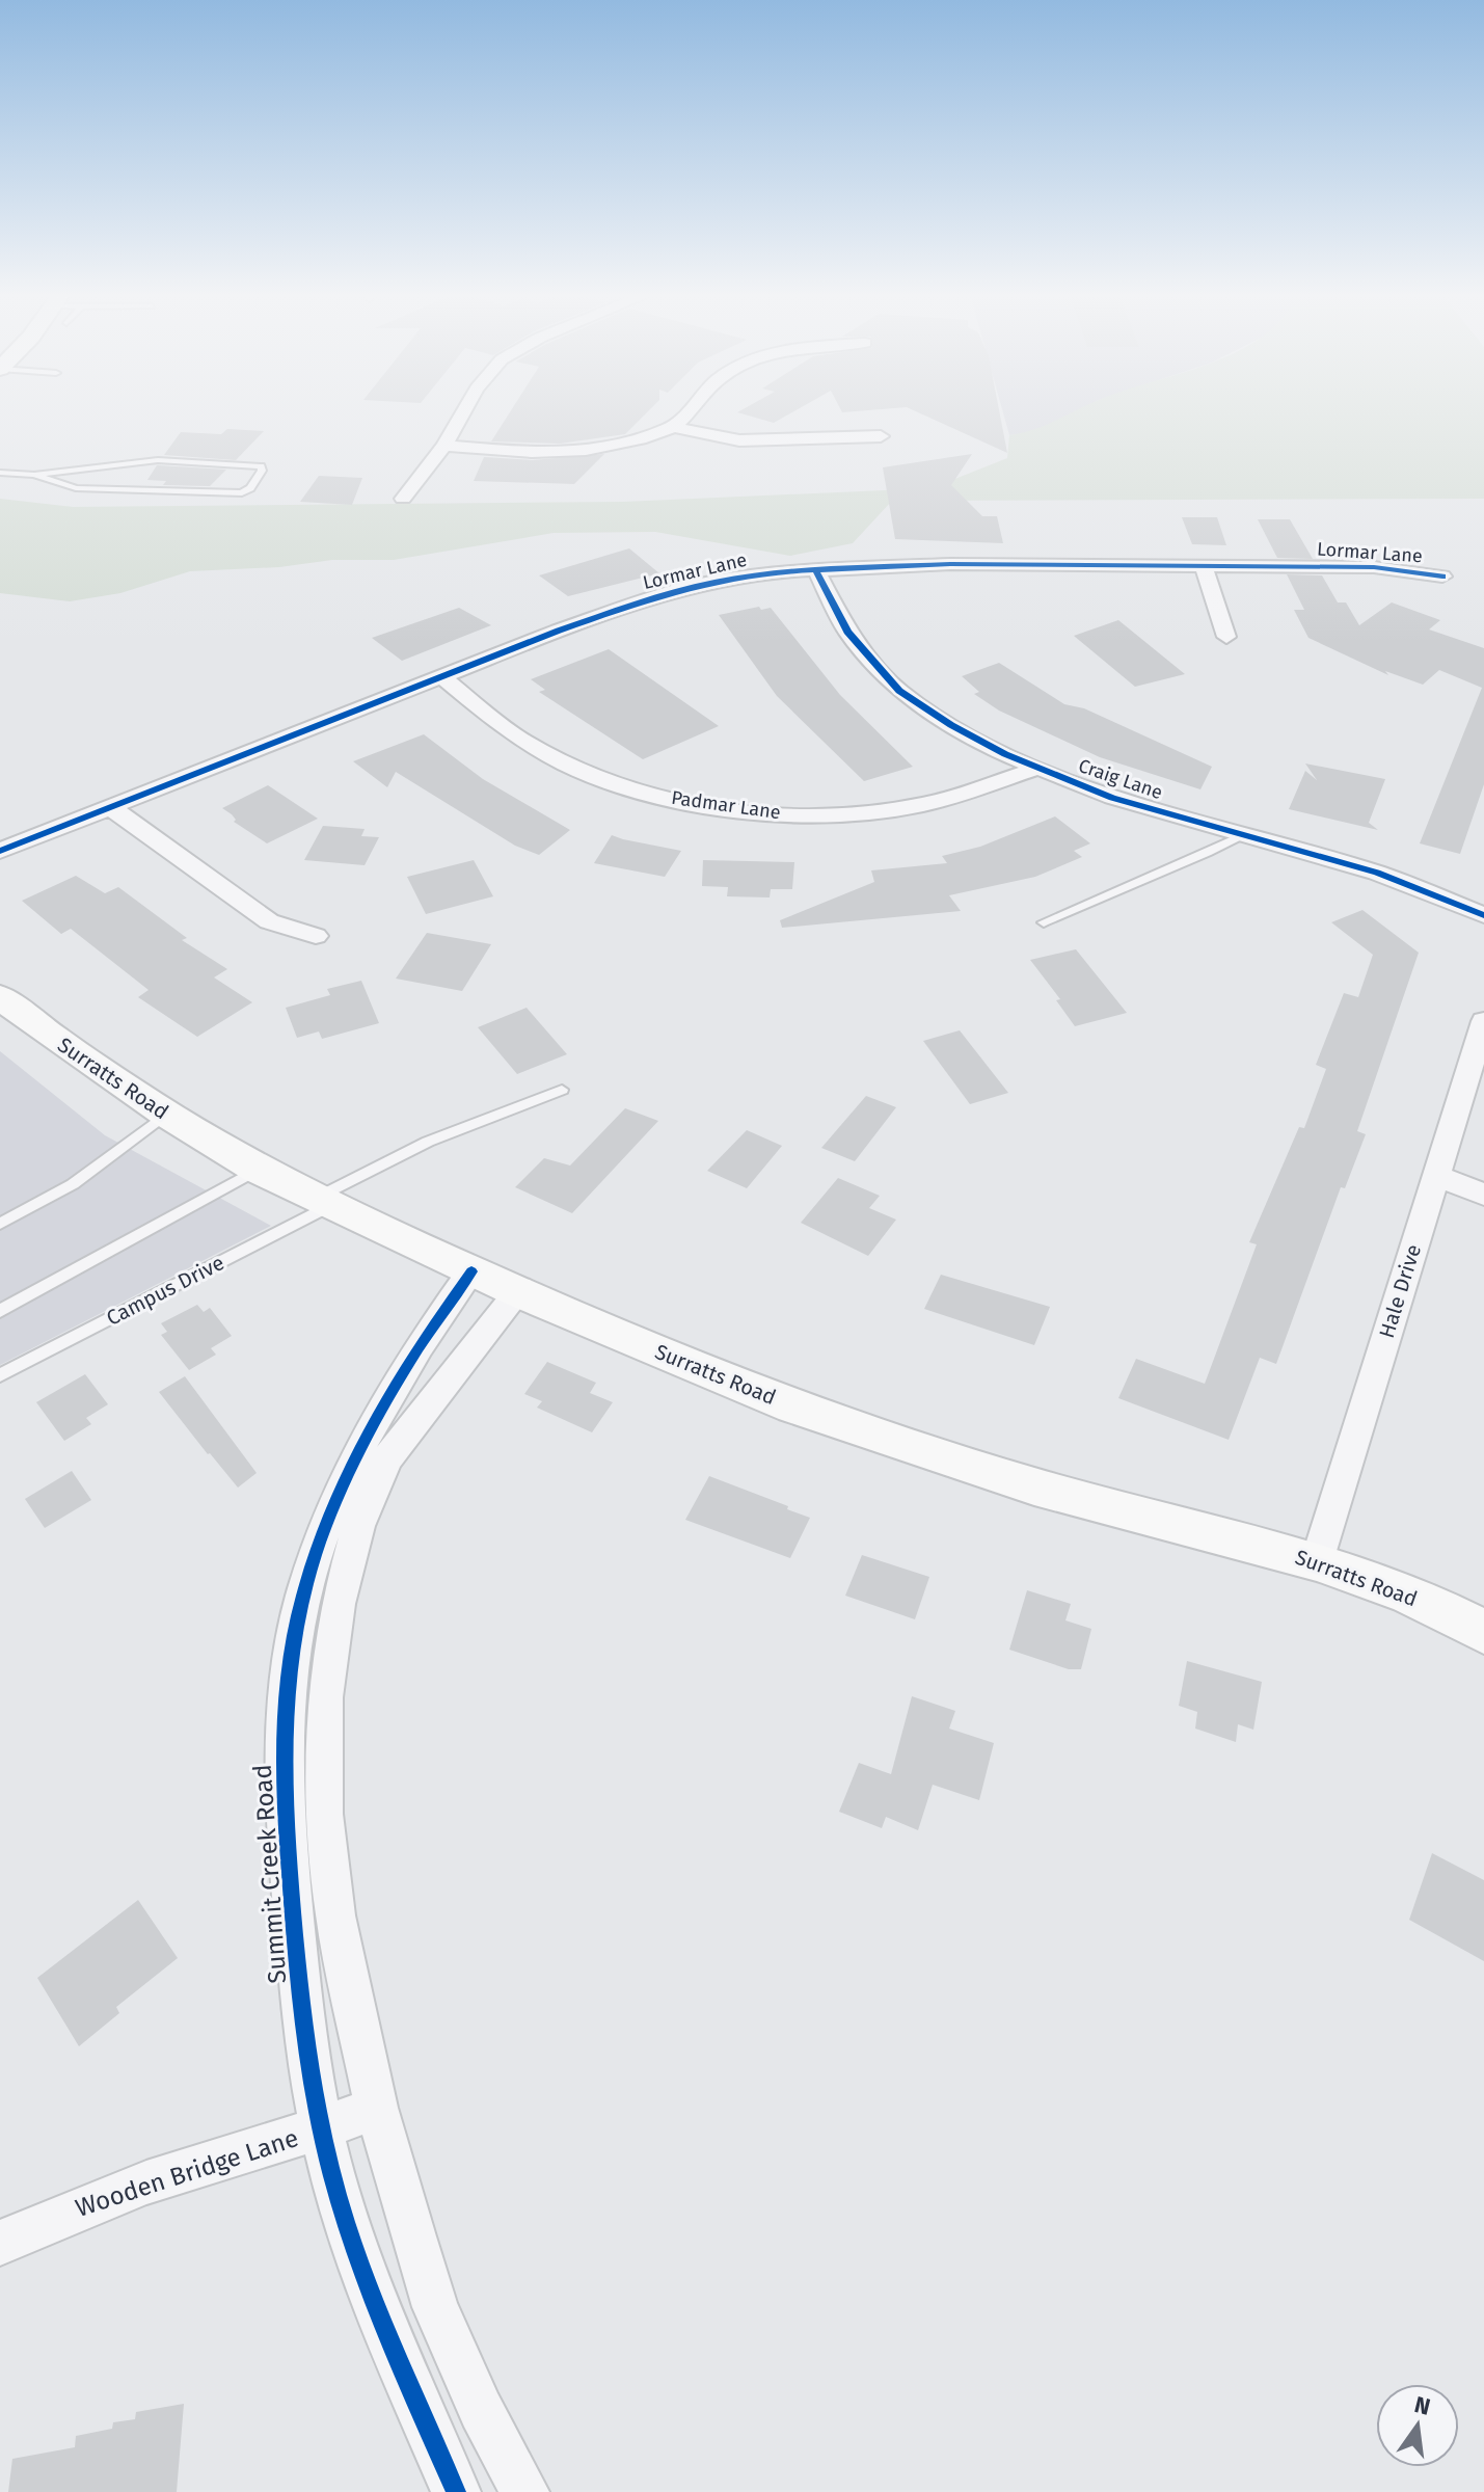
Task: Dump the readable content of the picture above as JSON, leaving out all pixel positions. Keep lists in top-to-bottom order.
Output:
{
  "streets": {
    "main road": ["Surratts Road"],
    "street": [
      "Lormar Lane",
      "Craig Lane",
      "Padmar Lane",
      "Hale Drive",
      "Summit Creek Road",
      "Wooden Bridge Lane"
    ],
    "lane": ["Campus Drive"]
  },
  "crossings": [
    ["Lormar Lane", "Craig Lane"],
    ["Lormar Lane", "Padmar Lane"],
    ["Craig Lane", "Padmar Lane"],
    ["Surratts Road", "Campus Drive"],
    ["Surratts Road", "Hale Drive"],
    ["Surratts Road", "Summit Creek Road"],
    ["Summit Creek Road", "Wooden Bridge Lane"]
  ],
  "north": "top"
}
